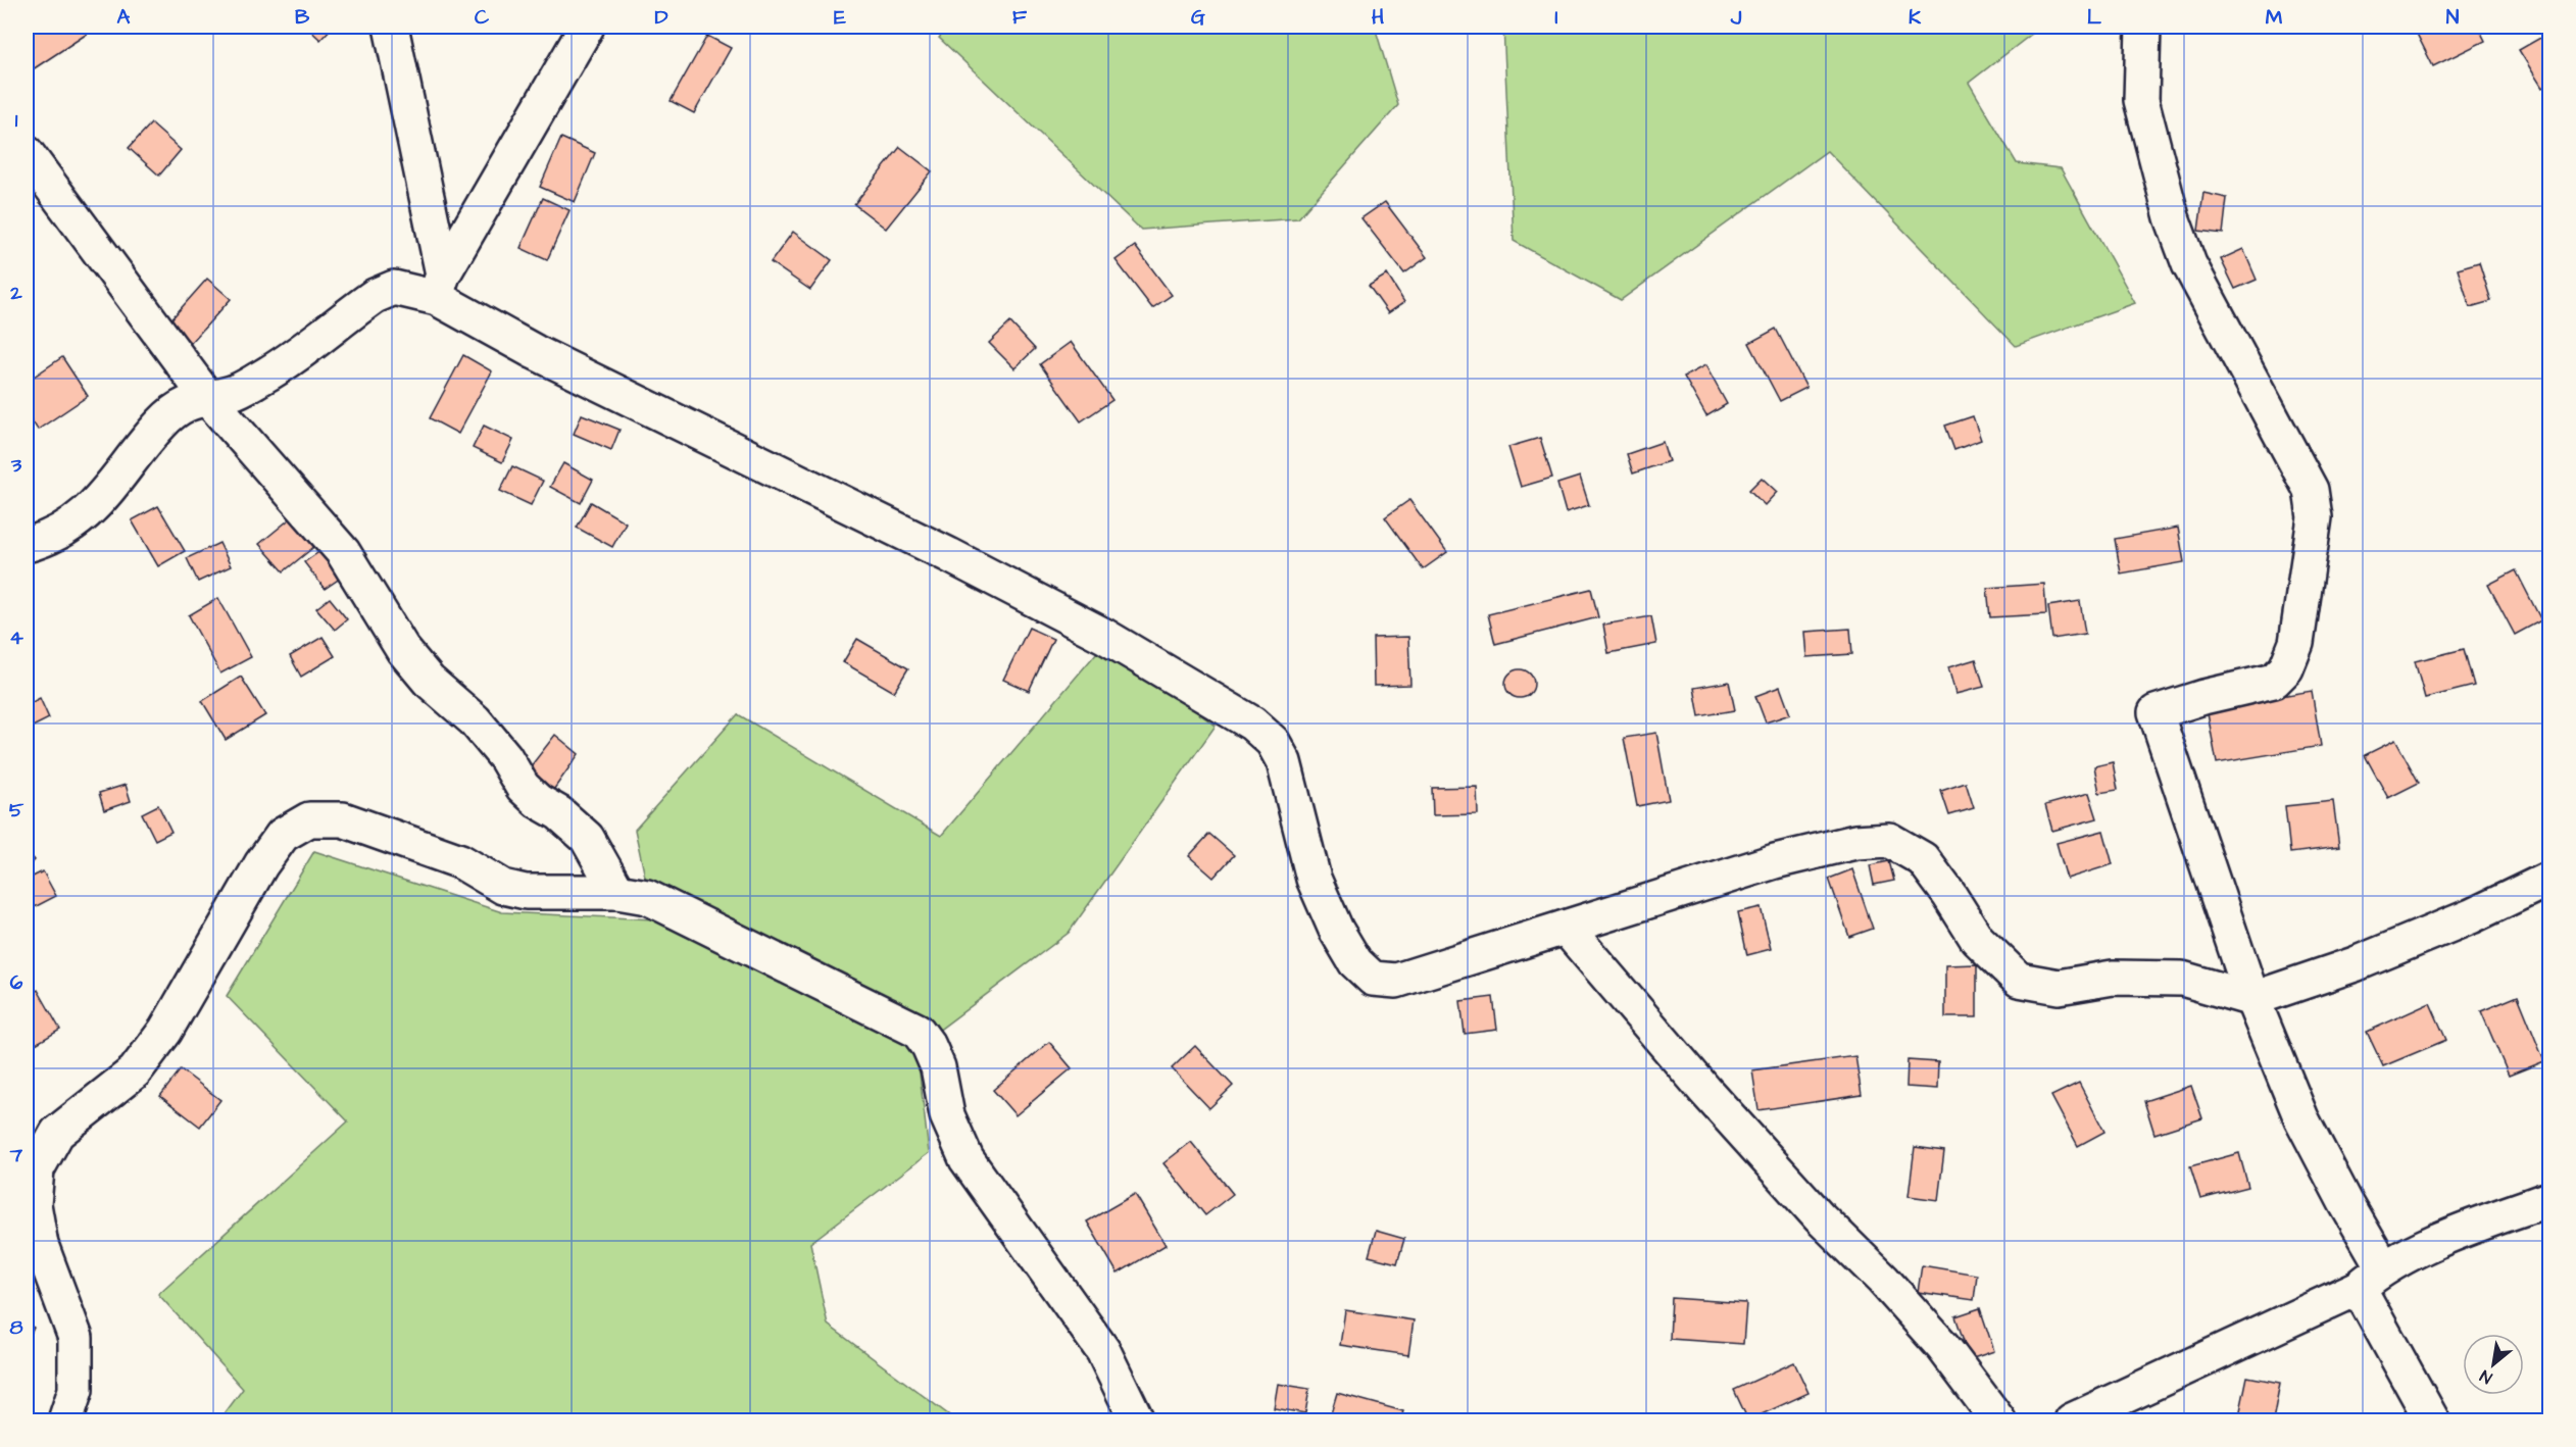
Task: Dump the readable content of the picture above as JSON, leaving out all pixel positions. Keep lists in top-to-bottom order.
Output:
{
  "north": "bottom left",
  "grid": {
    "columns": [
      "A",
      "B",
      "C",
      "D",
      "E",
      "F",
      "G",
      "H",
      "I",
      "J",
      "K",
      "L",
      "M",
      "N"
    ],
    "rows": [
      "1",
      "2",
      "3",
      "4",
      "5",
      "6",
      "7",
      "8"
    ]
  }
}
